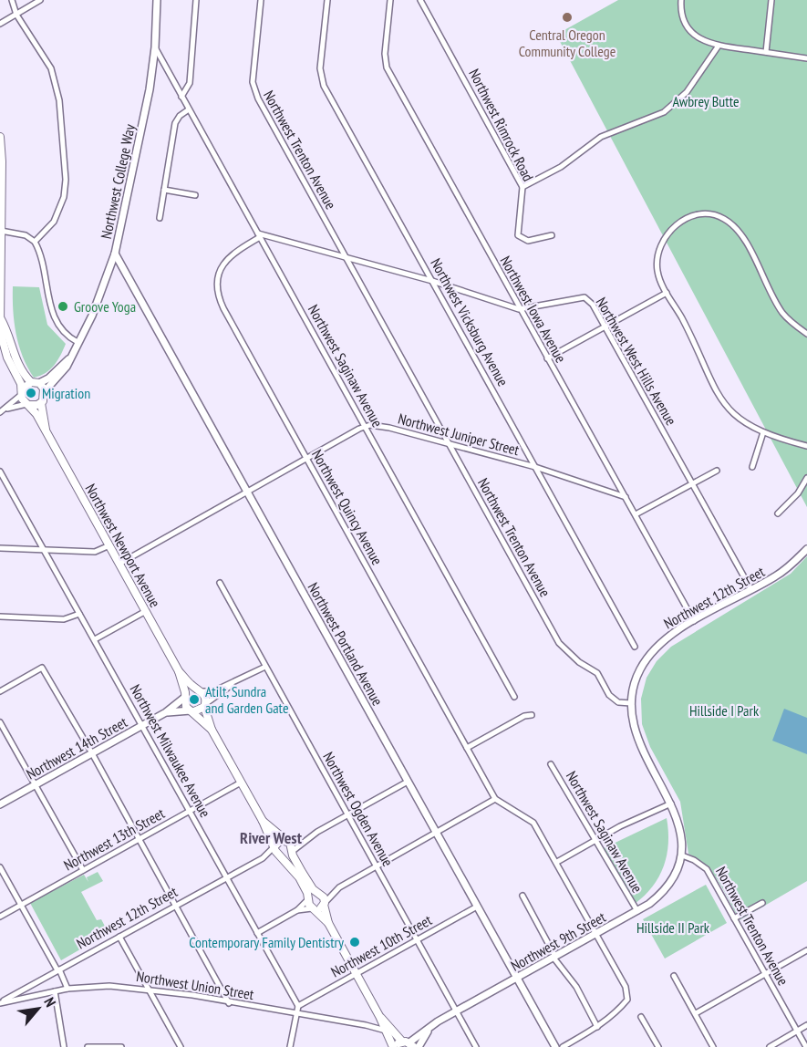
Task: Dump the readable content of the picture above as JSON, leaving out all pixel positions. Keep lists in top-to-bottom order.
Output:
{
  "streets": {
    "main road": ["Northwest Newport Avenue"],
    "street": [
      "Northwest Rimrock Road",
      "Northwest Trenton Avenue",
      "Northwest College Way",
      "Northwest Iowa Avenue",
      "Northwest Vicksburg Avenue",
      "Northwest West Hills Avenue",
      "Northwest Saginaw Avenue",
      "Northwest Juniper Street",
      "Northwest Quincy Avenue",
      "Northwest 12th Street",
      "Northwest Portland Avenue",
      "Northwest 14th Street",
      "Northwest Milwaukee Avenue",
      "Northwest Ogden Avenue",
      "Northwest 13th Street",
      "Northwest 9th Street",
      "Northwest 10th Street",
      "Northwest Union Street"
    ]
  },
  "crossings": [
    ["Northwest Trenton Avenue", "Northwest West Hills Avenue"],
    ["Northwest Trenton Avenue", "Northwest Juniper Street"],
    ["Northwest Trenton Avenue", "Northwest 12th Street"],
    ["Northwest Trenton Avenue", "Northwest 9th Street"],
    ["Northwest College Way", "Northwest Saginaw Avenue"],
    ["Northwest College Way", "Northwest Newport Avenue"],
    ["Northwest College Way", "Northwest Portland Avenue"],
    ["Northwest Iowa Avenue", "Northwest West Hills Avenue"],
    ["Northwest Iowa Avenue", "Northwest Juniper Street"],
    ["Northwest Iowa Avenue", "Northwest 12th Street"],
    ["Northwest Vicksburg Avenue", "Northwest West Hills Avenue"],
    ["Northwest Vicksburg Avenue", "Northwest Juniper Street"],
    ["Northwest West Hills Avenue", "Northwest Saginaw Avenue"],
    ["Northwest West Hills Avenue", "Northwest Quincy Avenue"],
    ["Northwest West Hills Avenue", "Northwest 12th Street"],
    ["Northwest Saginaw Avenue", "Northwest Juniper Street"],
    ["Northwest Saginaw Avenue", "Northwest Quincy Avenue"],
    ["Northwest Saginaw Avenue", "Northwest 9th Street"],
    ["Northwest Newport Avenue", "Northwest 14th Street"],
    ["Northwest 12th Street", "Northwest Milwaukee Avenue"],
    ["Northwest 12th Street", "Northwest Union Street"],
    ["Northwest Portland Avenue", "Northwest 9th Street"],
    ["Northwest Portland Avenue", "Northwest 10th Street"],
    ["Northwest 14th Street", "Northwest Milwaukee Avenue"],
    ["Northwest Milwaukee Avenue", "Northwest 13th Street"],
    ["Northwest Milwaukee Avenue", "Northwest 10th Street"],
    ["Northwest Ogden Avenue", "Northwest 9th Street"],
    ["Northwest Ogden Avenue", "Northwest 10th Street"]
  ],
  "districts": ["River West"],
  "parks": ["Awbrey Butte", "Hillside I Park", "Hillside II Park"],
  "places": [
    "Central Oregon Community College",
    "Groove Yoga",
    "Migration",
    "Atilt, Sundra and Garden Gate",
    "Contemporary Family Dentistry"
  ],
  "north": "top right"
}
